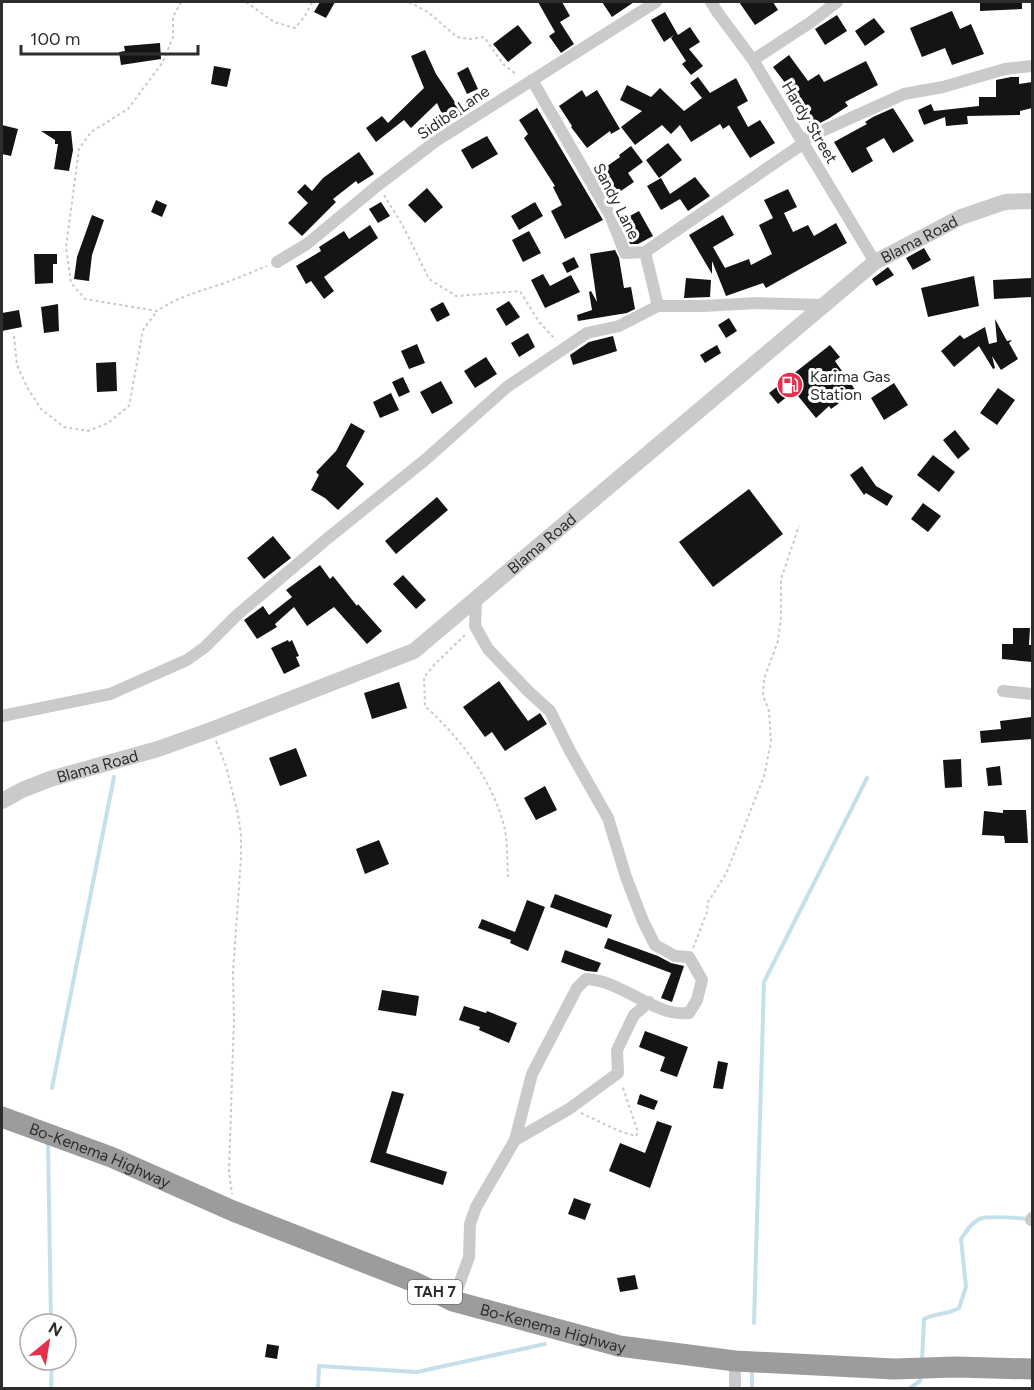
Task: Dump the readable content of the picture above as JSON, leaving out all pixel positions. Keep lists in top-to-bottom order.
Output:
{
  "streets": {
    "highway": ["Bo-Kenema Highway", "TAH 7"],
    "street": [
      "Sidibe Lane",
      "Hardy Street",
      "Sandy Lane",
      "Blama Road"
    ]
  },
  "crossings": [
    ["Sidibe Lane", "Sandy Lane"],
    ["Hardy Street", "Blama Road"]
  ],
  "places": {
    "fuel station": ["Karima Gas Station"]
  },
  "scale_bar": "100 m",
  "north": "top right"
}
